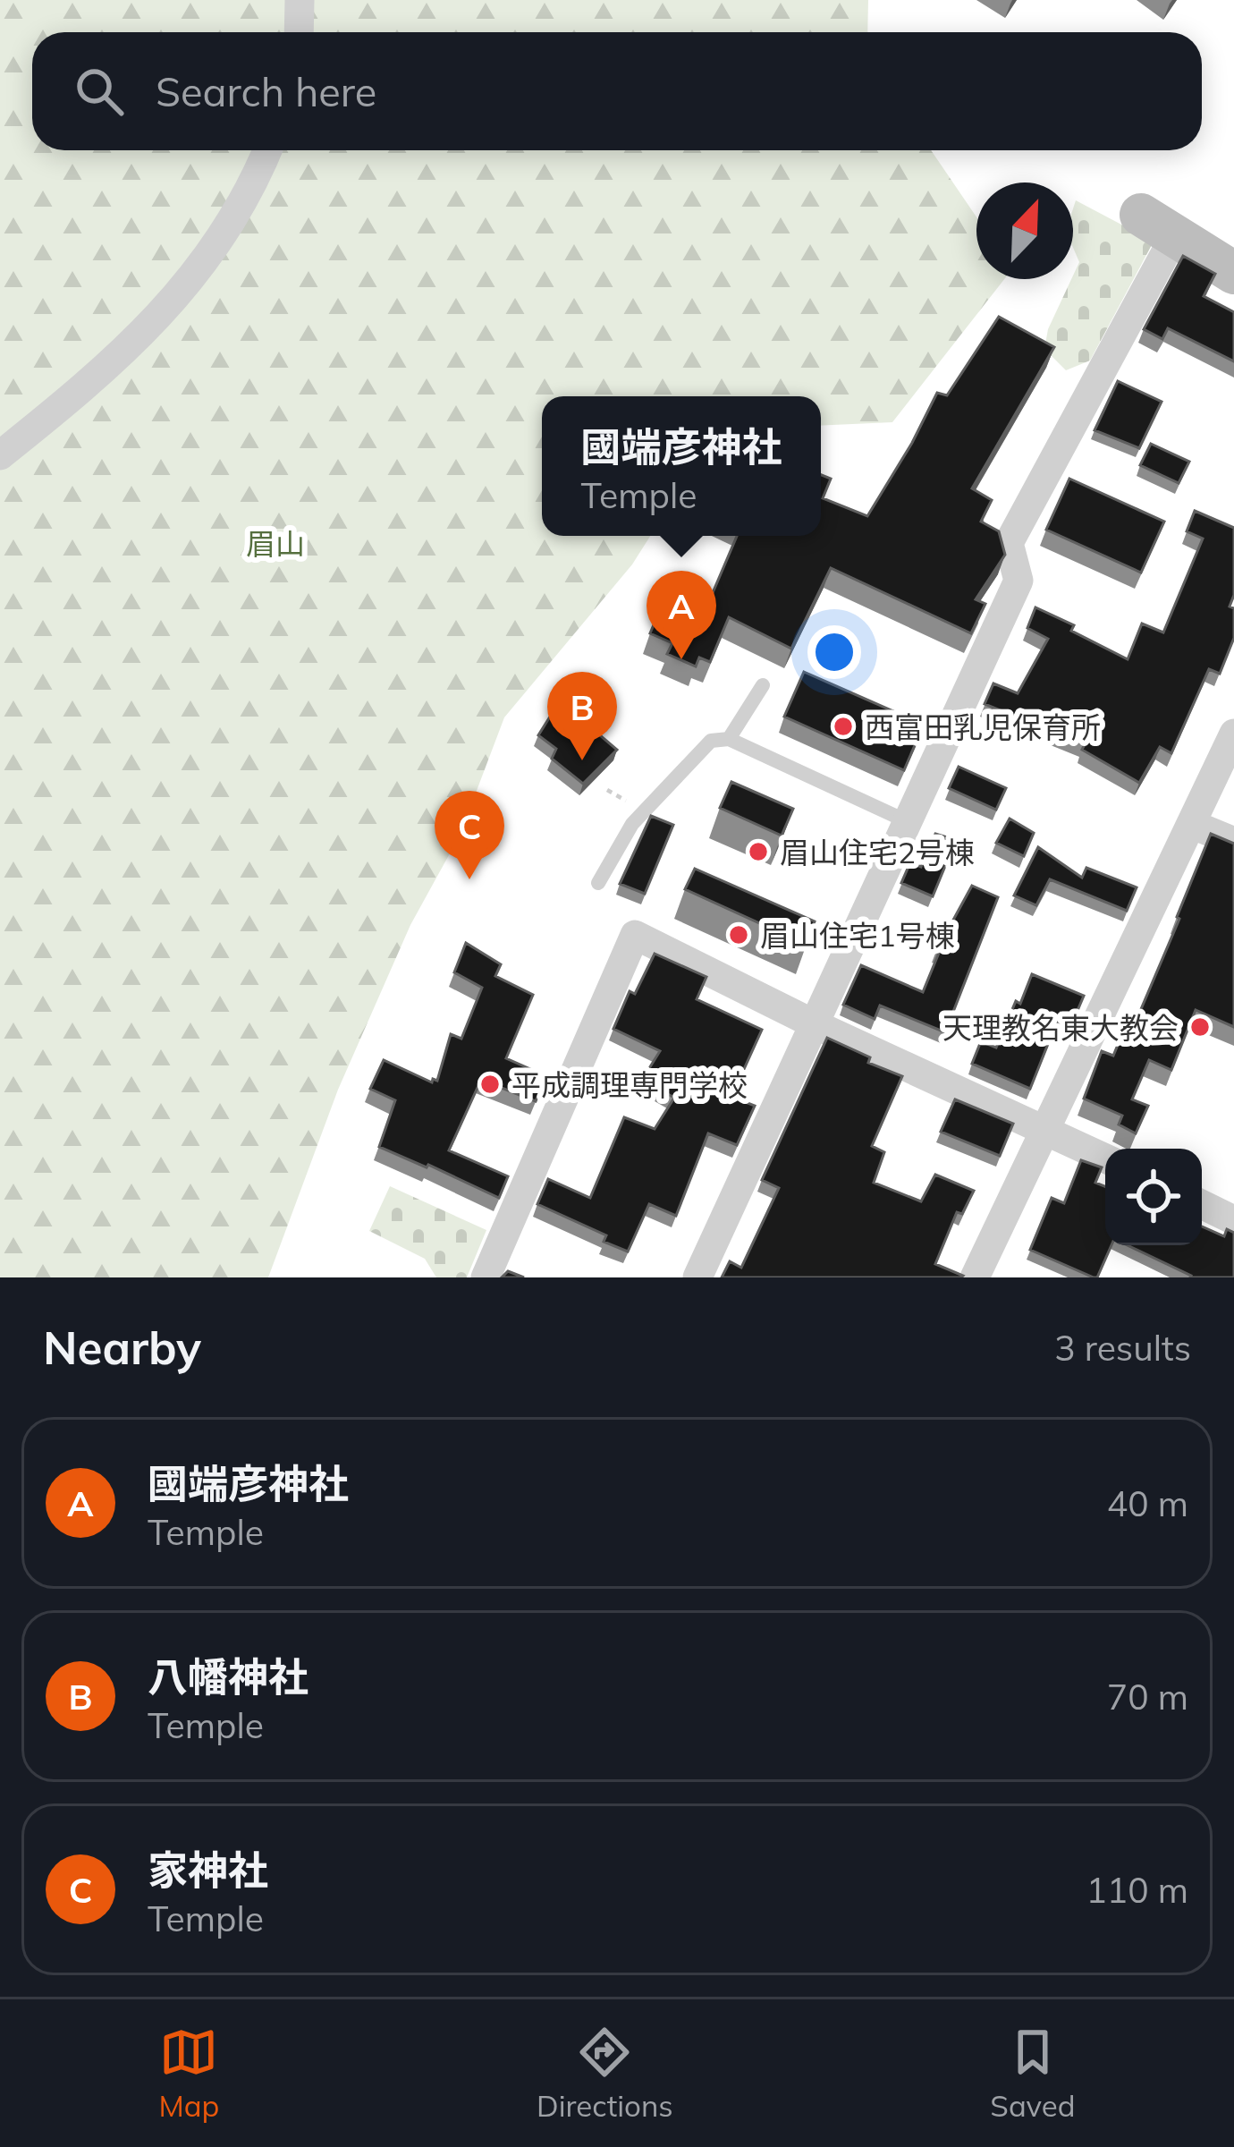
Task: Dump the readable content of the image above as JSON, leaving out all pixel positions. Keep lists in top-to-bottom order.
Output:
{
  "parks": ["眉山"],
  "places": [
    "西富田乳児保育所",
    "眉山住宅2号棟",
    "眉山住宅1号棟",
    "天理教名東大教会",
    "平成調理専門学校"
  ],
  "north": "top right",
  "page": {
    "search": "Search here",
    "popup": ["國端彦神社", "Temple"],
    "pins": ["A", "B", "C"],
    "heading": ["Nearby", "3 results"],
    "list": [
      {
        "mark": "A",
        "name": "國端彦神社",
        "note": "Temple",
        "value": "40 m"
      },
      {
        "mark": "B",
        "name": "八幡神社",
        "note": "Temple",
        "value": "70 m"
      },
      {
        "mark": "C",
        "name": "家神社",
        "note": "Temple",
        "value": "110 m"
      }
    ],
    "nav": ["Map", "Directions", "Saved"]
  }
}
